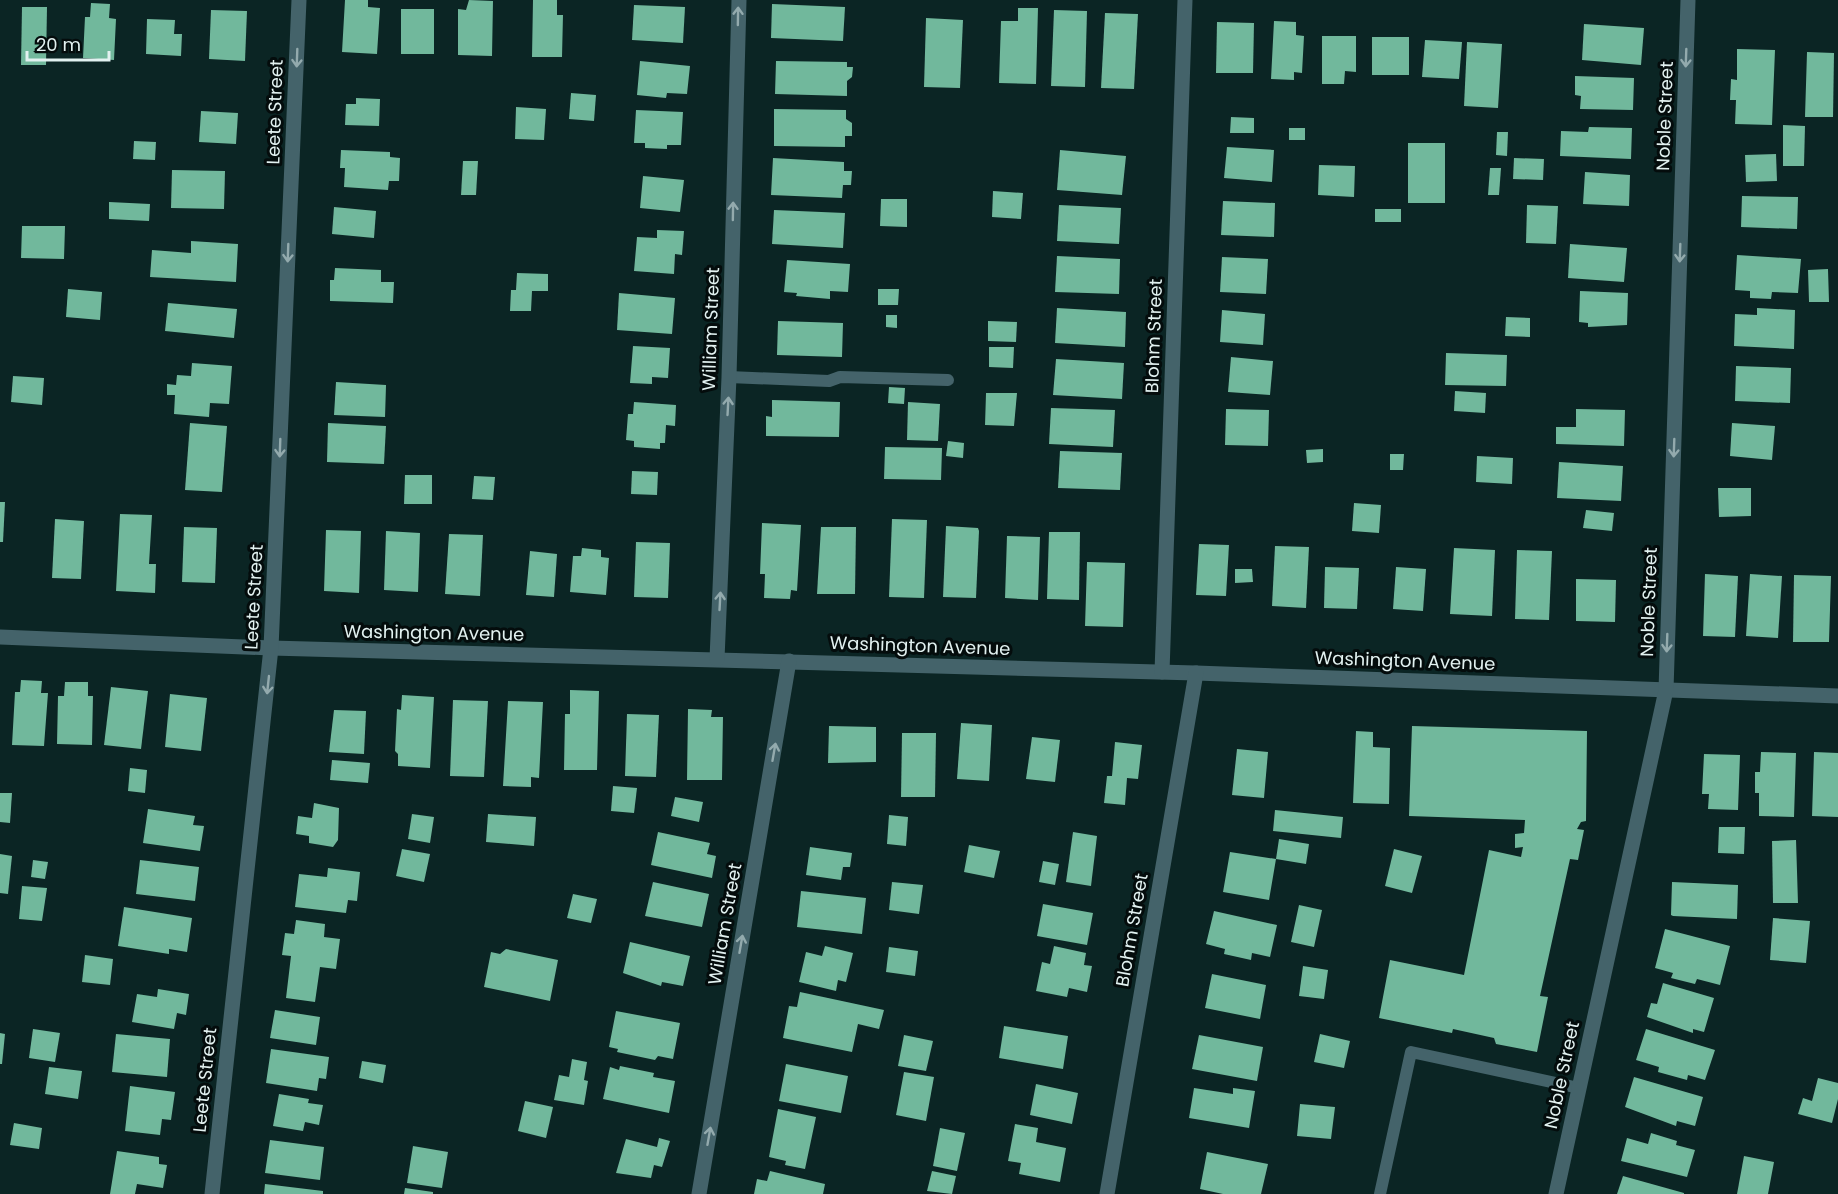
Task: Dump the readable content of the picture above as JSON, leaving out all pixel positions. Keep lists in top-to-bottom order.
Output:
{
  "streets": {
    "street": [
      "Leete Street",
      "Noble Street",
      "William Street",
      "Blohm Street",
      "Washington Avenue"
    ]
  },
  "crossings": [
    ["Leete Street", "Washington Avenue"],
    ["Noble Street", "Washington Avenue"],
    ["William Street", "Washington Avenue"],
    ["Blohm Street", "Washington Avenue"]
  ],
  "one_way": ["Leete Street", "Noble Street", "William Street"],
  "scale_bar": "20 m"
}
